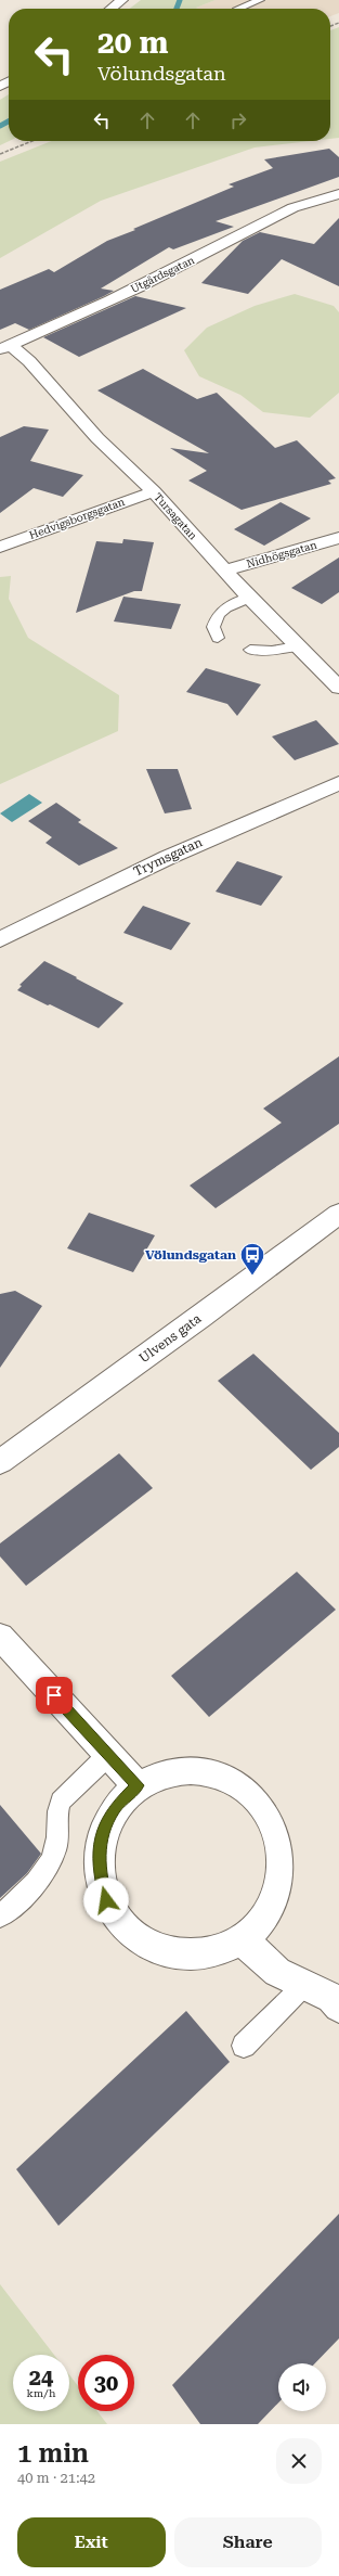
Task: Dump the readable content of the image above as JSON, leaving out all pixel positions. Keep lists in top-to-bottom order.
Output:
{
  "streets": {
    "street": [
      "Utgårdsgatan",
      "Tursagatan",
      "Hedvigsborgsgatan",
      "Nidhögsgatan",
      "Trymsgatan",
      "Ulvens gata"
    ]
  },
  "crossings": [
    ["Utgårdsgatan", "Tursagatan"],
    ["Tursagatan", "Hedvigsborgsgatan"],
    ["Tursagatan", "Nidhögsgatan"]
  ],
  "places": {
    "bus stop": ["Völundsgatan"]
  },
  "page": {
    "turn": ["20 m", "Völundsgatan"],
    "speed": "24 km/h",
    "limit": "30",
    "heading": ["1 min", "40 m · 21:42"],
    "buttons": ["Exit", "Share"]
  }
}
